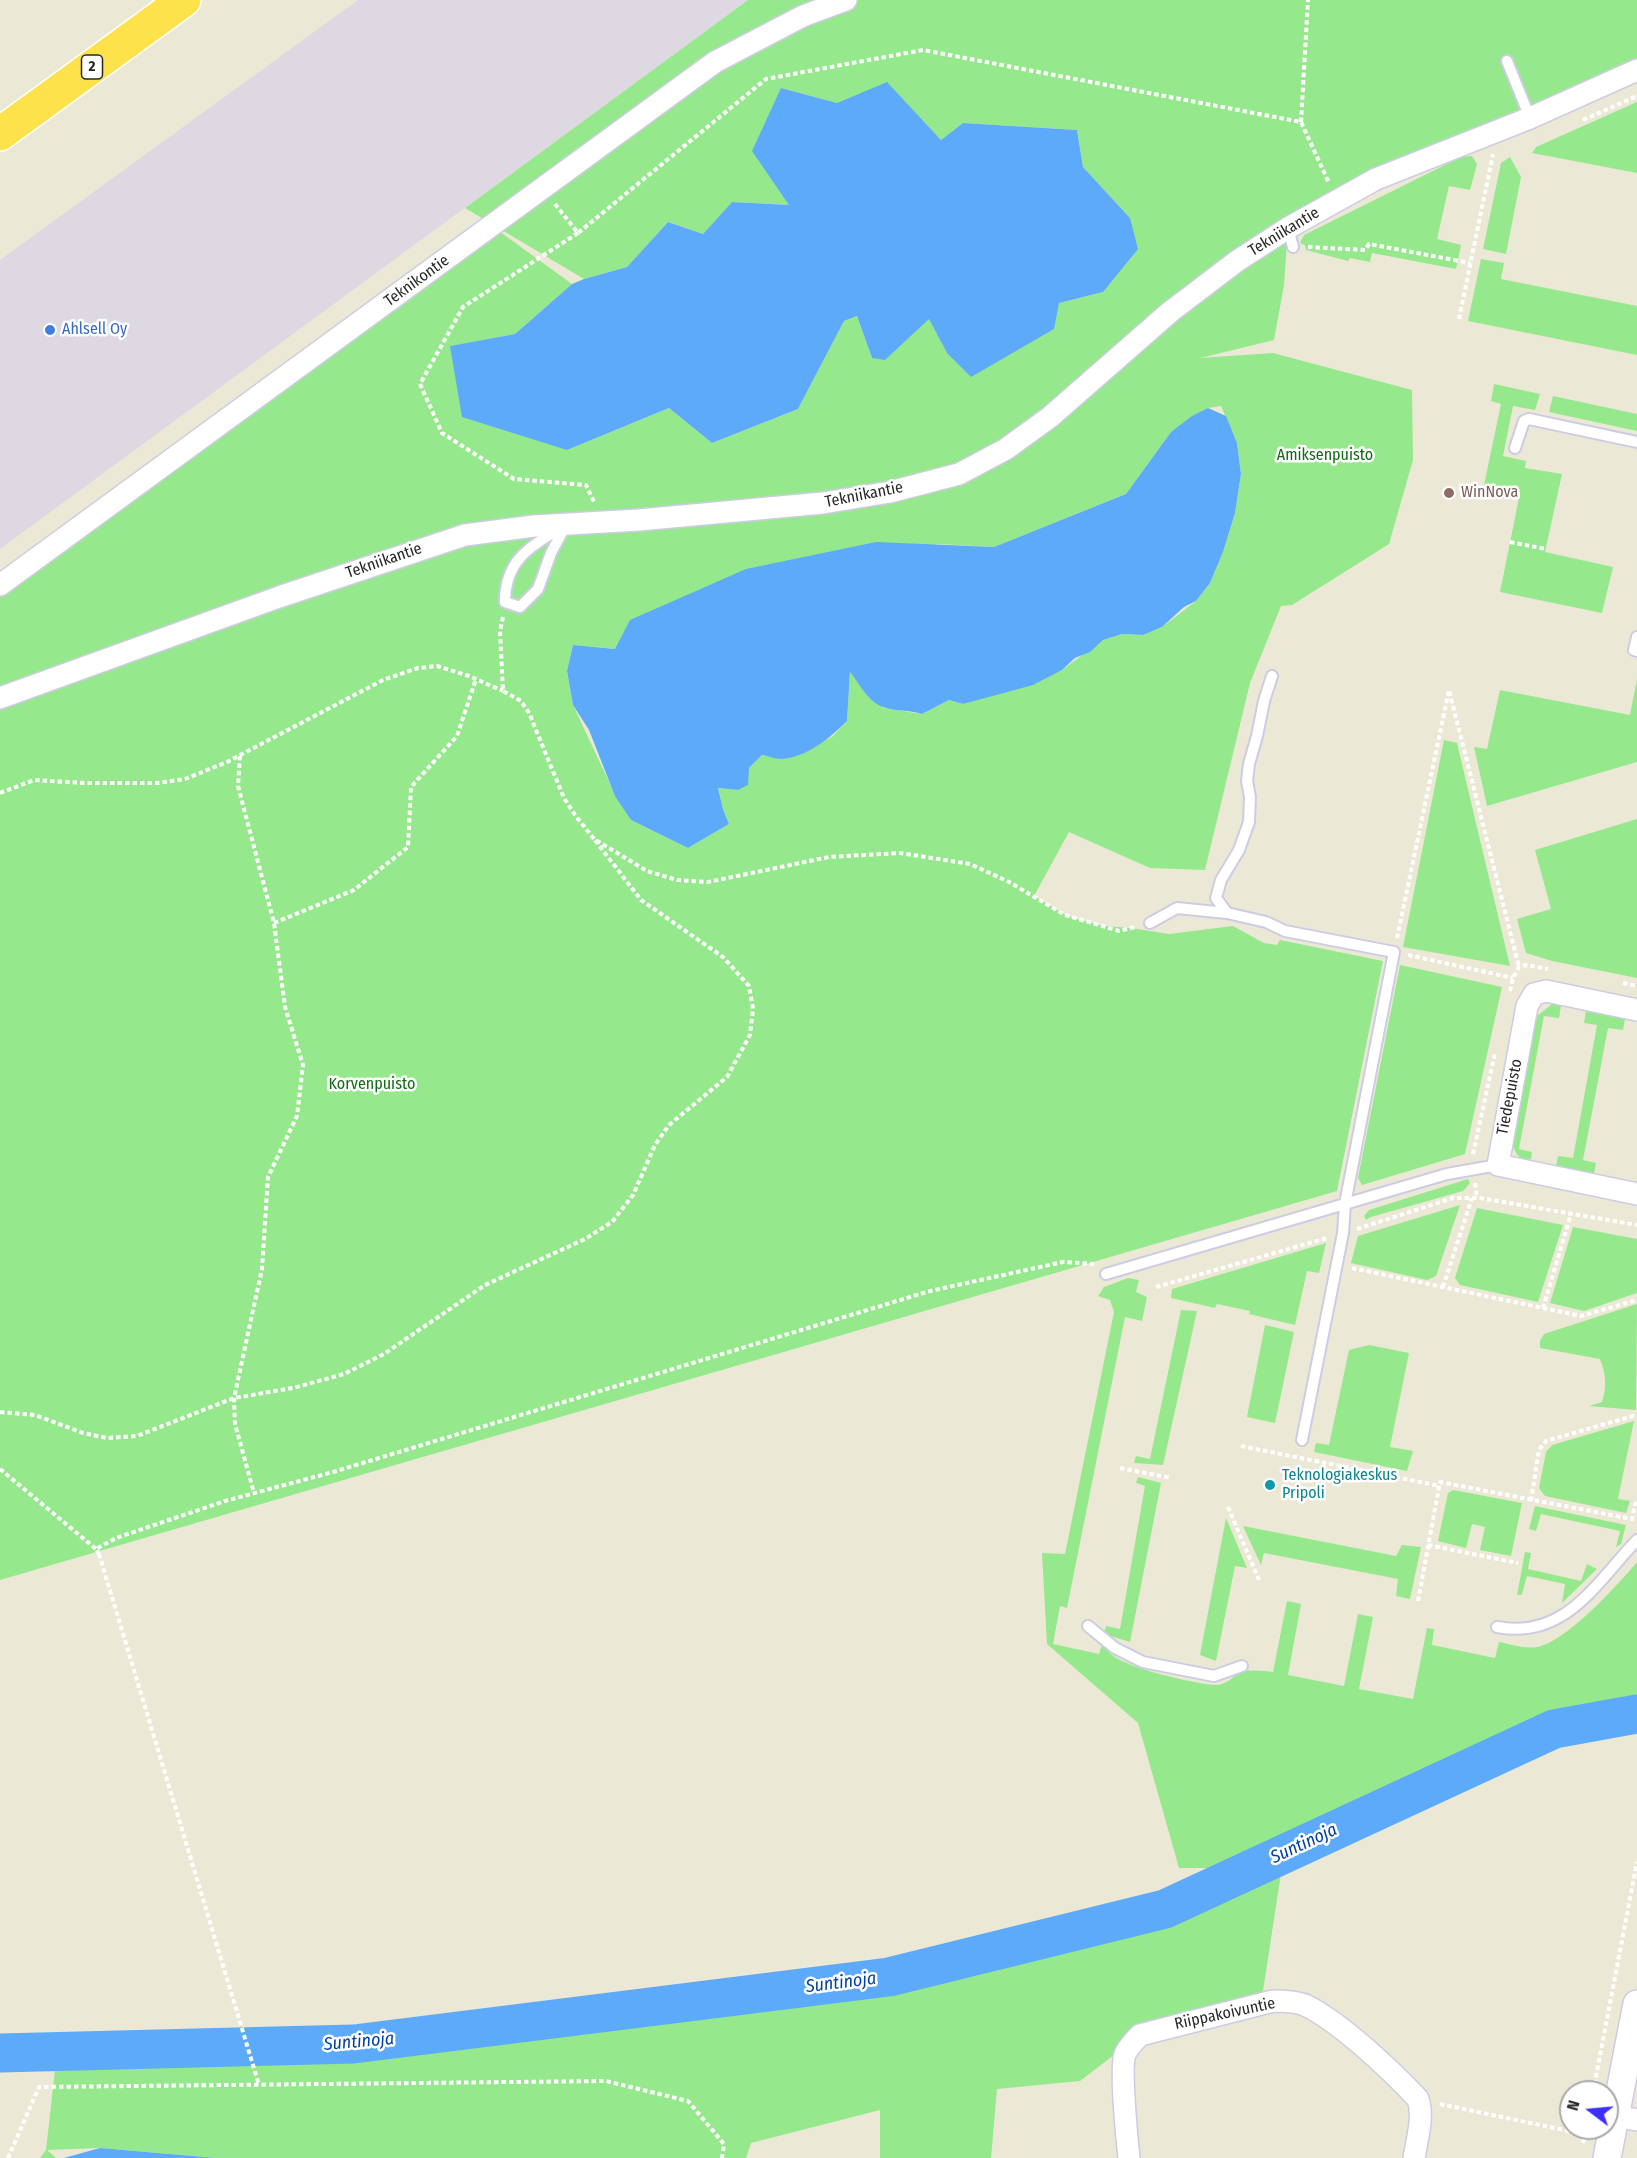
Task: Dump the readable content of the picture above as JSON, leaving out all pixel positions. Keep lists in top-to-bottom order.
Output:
{
  "streets": {
    "highway": ["2"],
    "street": [
      "Tekniikantie",
      "Teknikontie",
      "Tiedepuisto",
      "Riippakoivuntie"
    ]
  },
  "water": ["Suntinoja"],
  "parks": ["Amiksenpuisto", "Korvenpuisto"],
  "places": ["Ahlsell Oy", "WinNova", "Teknologiakeskus Pripoli"],
  "north": "left"
}
